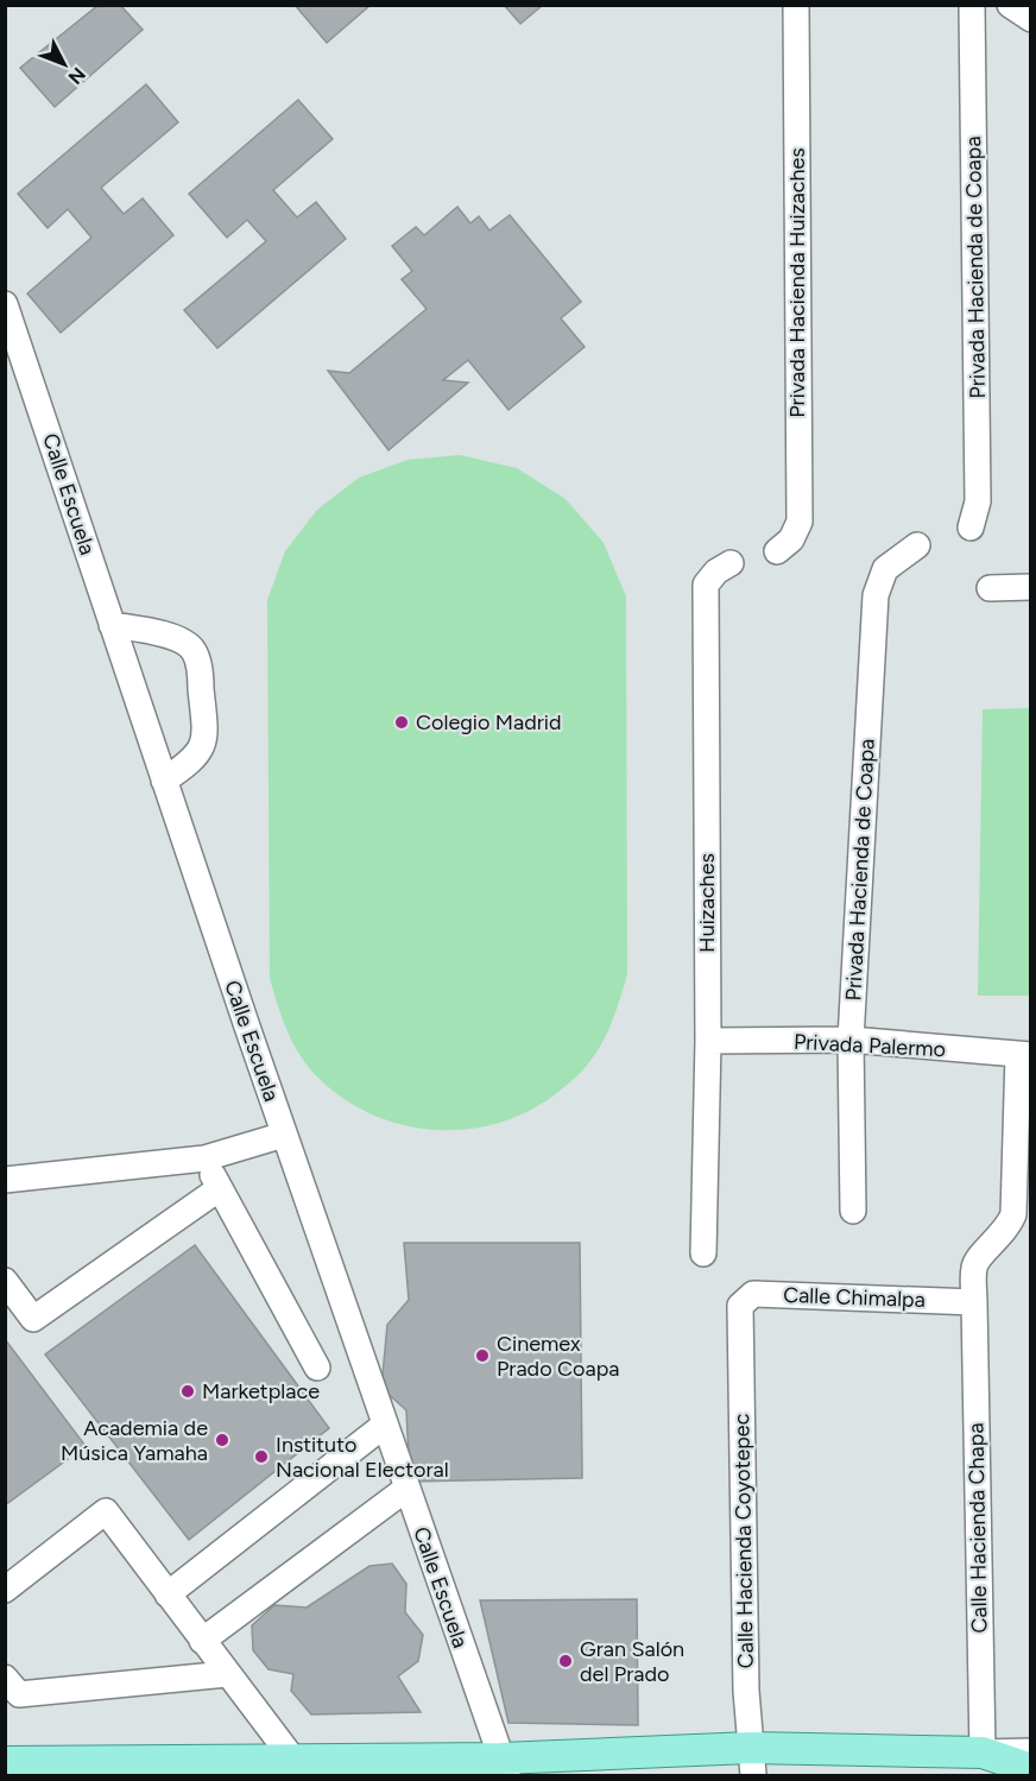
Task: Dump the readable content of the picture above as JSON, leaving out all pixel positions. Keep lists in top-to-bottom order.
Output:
{
  "streets": {
    "street": [
      "Privada Hacienda de Coapa",
      "Privada Hacienda Huizaches",
      "Calle Escuela",
      "Huizaches",
      "Privada Palermo",
      "Calle Chimalpa",
      "Calle Hacienda Chapa",
      "Calle Hacienda Coyotepec"
    ]
  },
  "crossings": [
    ["Privada Hacienda de Coapa", "Privada Palermo"],
    ["Huizaches", "Privada Palermo"],
    ["Calle Chimalpa", "Calle Hacienda Chapa"],
    ["Calle Chimalpa", "Calle Hacienda Coyotepec"]
  ],
  "places": [
    "Colegio Madrid",
    "Cinemex Prado Coapa",
    "Marketplace",
    "Academia de Música Yamaha",
    "Instituto Nacional Electoral",
    "Gran Salón del Prado"
  ],
  "north": "bottom right"
}
